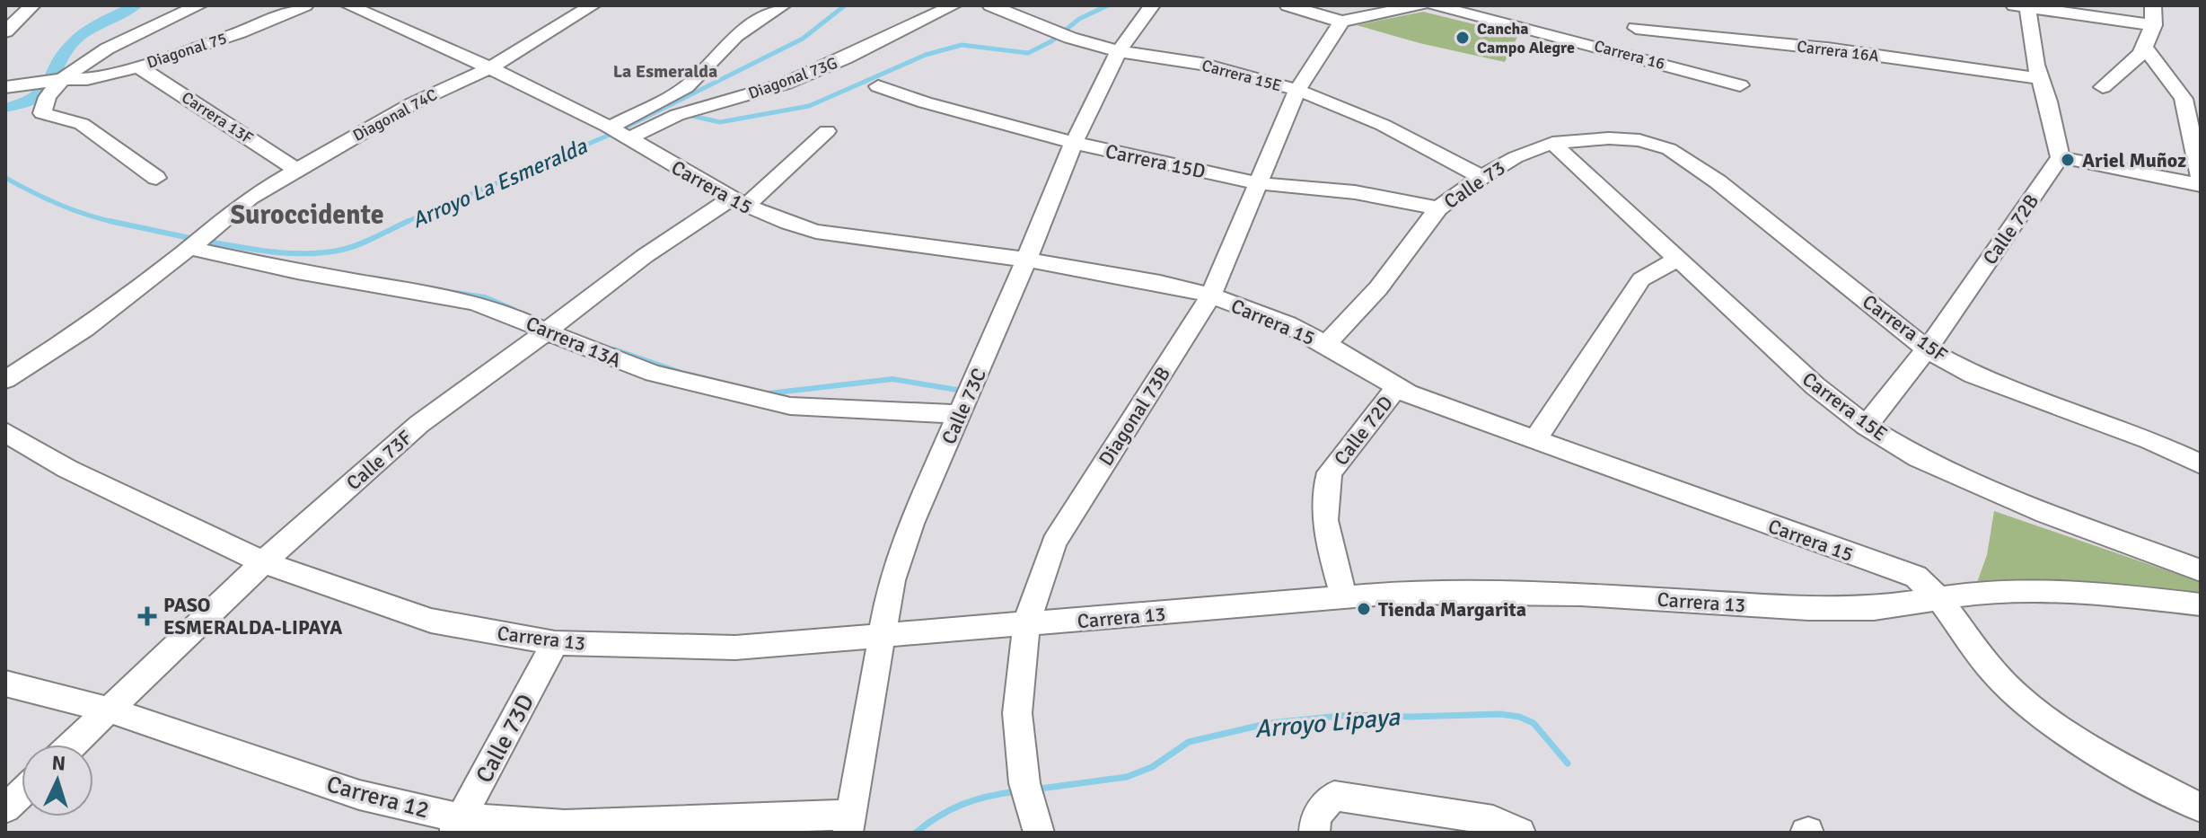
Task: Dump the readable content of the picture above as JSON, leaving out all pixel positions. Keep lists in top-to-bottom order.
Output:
{
  "streets": {
    "street": [
      "Diagonal 75",
      "Carrera 16A",
      "Carrera 16",
      "Carrera 15E",
      "Diagonal 73G",
      "Diagonal 74C",
      "Carrera 13F",
      "Carrera 15D",
      "Calle 73",
      "Carrera 15",
      "Calle 72B",
      "Carrera 15F",
      "Carrera 13A",
      "Calle 73C",
      "Diagonal 73B",
      "Calle 72D",
      "Calle 73F",
      "Carrera 13",
      "Calle 73D",
      "Carrera 12"
    ]
  },
  "crossings": [
    ["Diagonal 75", "Carrera 13F"],
    ["Carrera 15E", "Calle 73"],
    ["Carrera 15E", "Calle 72B"],
    ["Carrera 15E", "Calle 73C"],
    ["Carrera 15E", "Diagonal 73B"],
    ["Diagonal 73G", "Carrera 15"],
    ["Diagonal 74C", "Carrera 13F"],
    ["Diagonal 74C", "Carrera 15"],
    ["Diagonal 74C", "Carrera 13A"],
    ["Carrera 15D", "Calle 73"],
    ["Carrera 15D", "Calle 73C"],
    ["Carrera 15D", "Diagonal 73B"],
    ["Calle 73", "Carrera 15"],
    ["Calle 73", "Carrera 15F"],
    ["Carrera 15", "Calle 73C"],
    ["Carrera 15", "Diagonal 73B"],
    ["Carrera 15", "Calle 72D"],
    ["Carrera 15", "Calle 73F"],
    ["Carrera 15", "Carrera 13"],
    ["Calle 72B", "Carrera 15F"],
    ["Carrera 13A", "Calle 73C"],
    ["Carrera 13A", "Calle 73F"],
    ["Calle 73C", "Carrera 13"],
    ["Calle 73C", "Carrera 12"],
    ["Diagonal 73B", "Carrera 13"],
    ["Calle 72D", "Carrera 13"],
    ["Calle 73F", "Carrera 13"],
    ["Calle 73F", "Carrera 12"],
    ["Carrera 13", "Calle 73D"],
    ["Calle 73D", "Carrera 12"]
  ],
  "districts": ["La Esmeralda", "Suroccidente"],
  "water": ["Arroyo La Esmeralda", "Arroyo Lipaya"],
  "places": {
    "other": ["Cancha Campo Alegre", "Ariel Muñoz", "Tienda Margarita"],
    "health": ["PASO ESMERALDA-LIPAYA"]
  },
  "north": "top"
}
